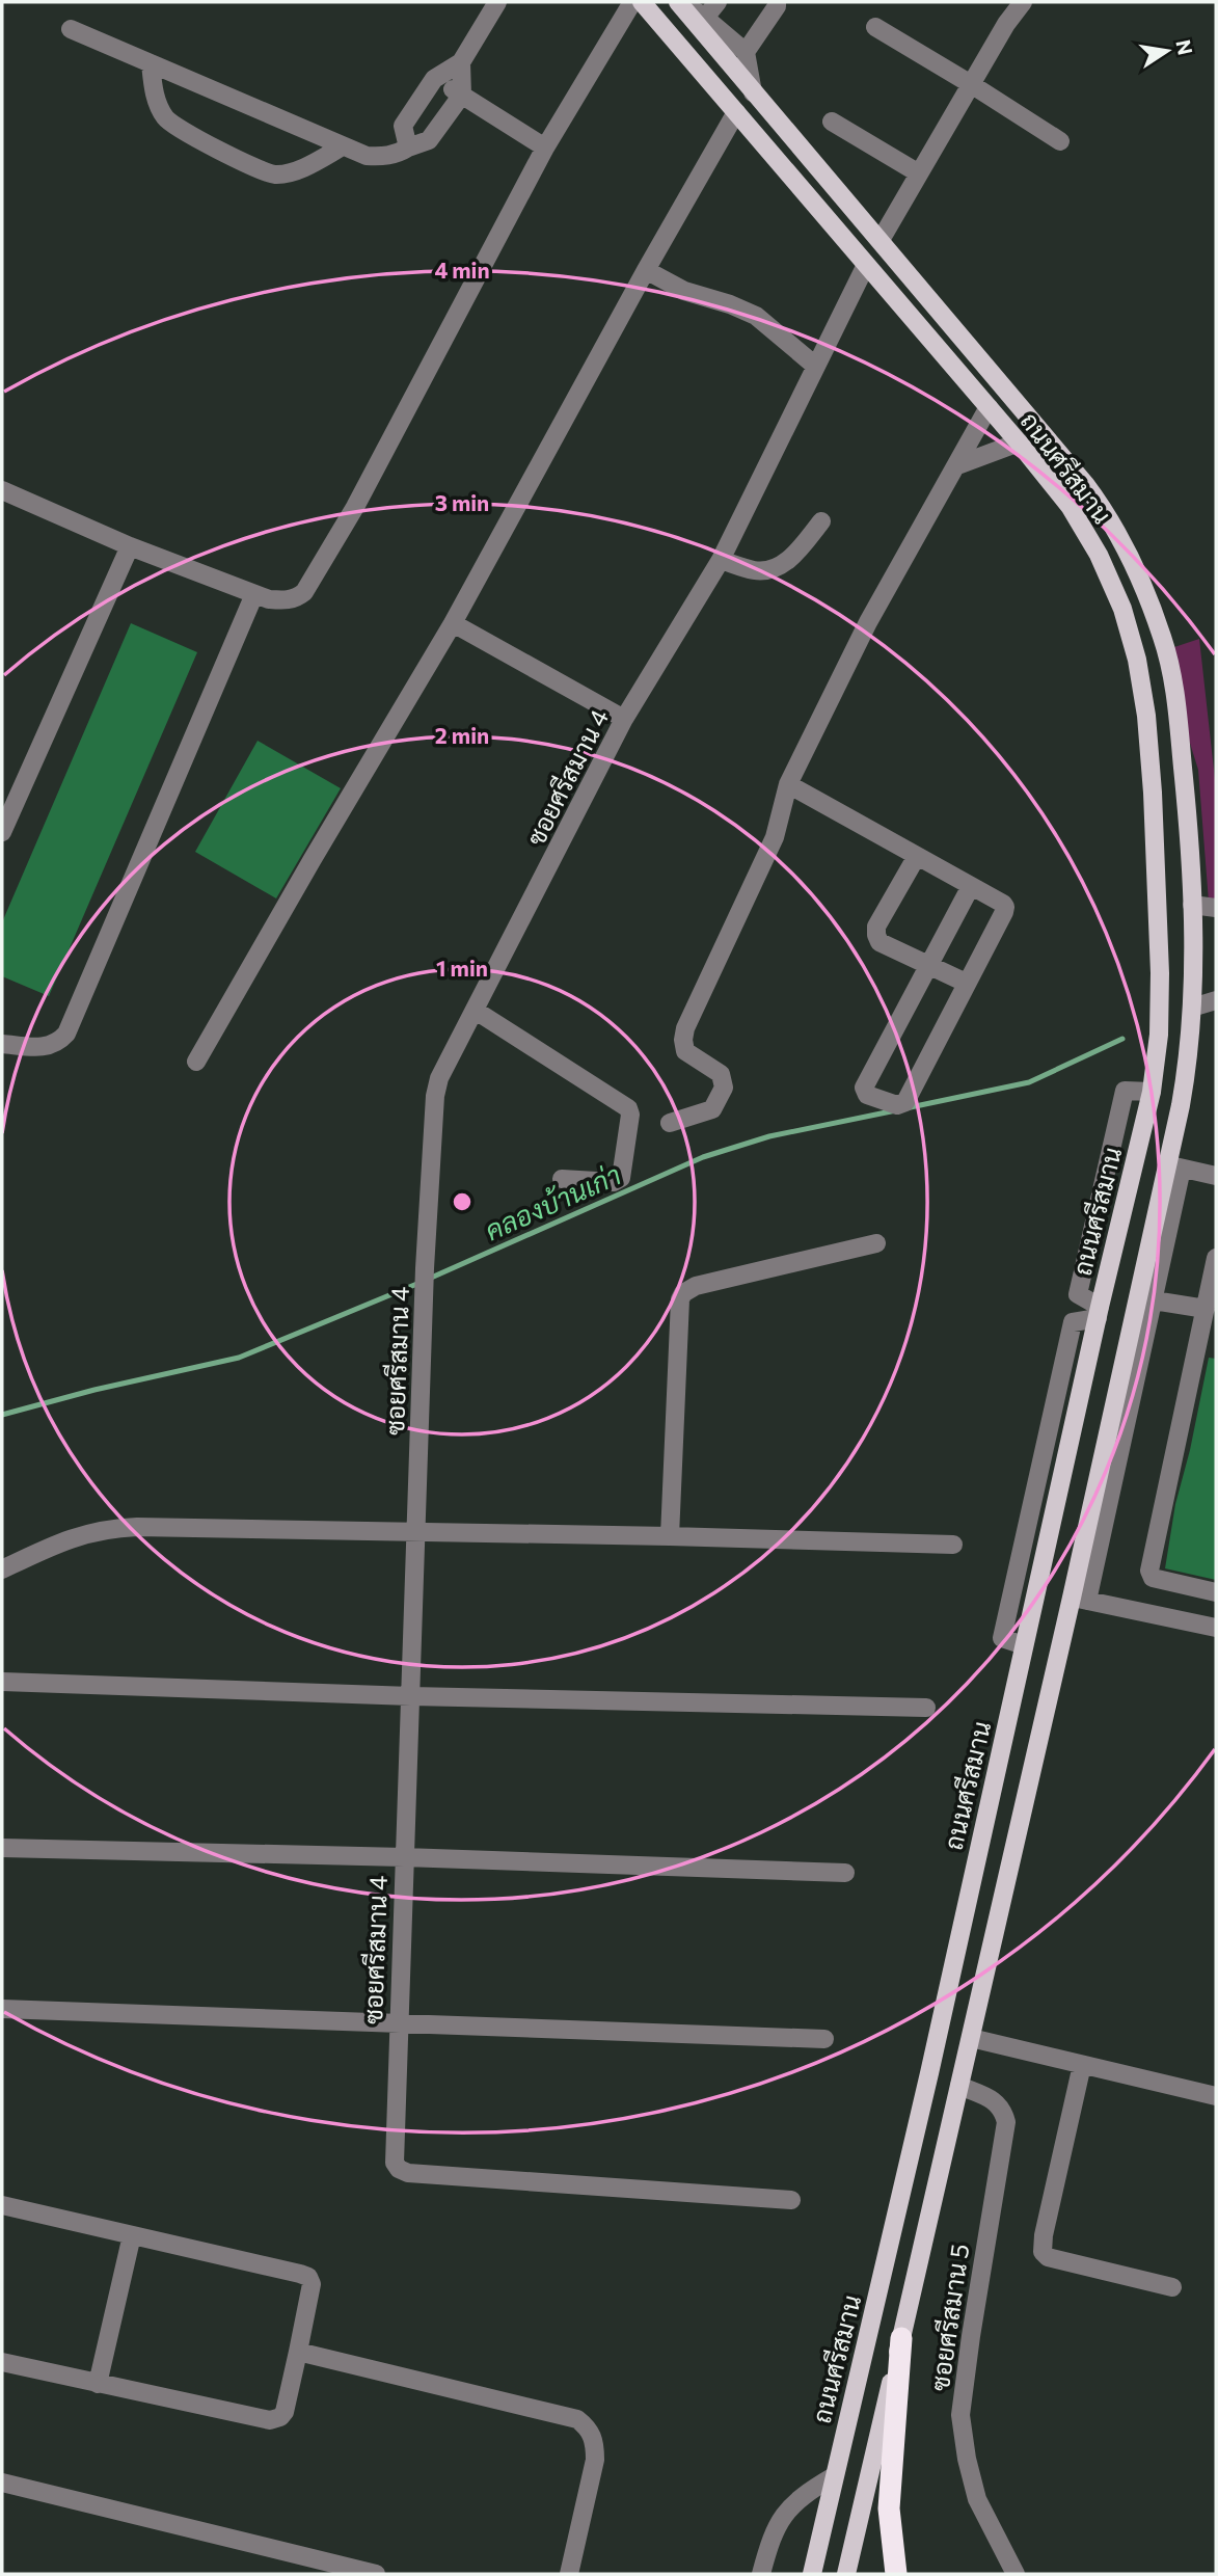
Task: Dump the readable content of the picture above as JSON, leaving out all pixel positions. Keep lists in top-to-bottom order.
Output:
{
  "streets": {
    "main road": ["ถนนศรีสมาน"],
    "street": ["ซอยศรีสมาน 4", "ซอยศรีสมาน 5"]
  },
  "crossings": [
    ["ถนนศรีสมาน", "ซอยศรีสมาน 4"],
    ["ถนนศรีสมาน", "ซอยศรีสมาน 5"]
  ],
  "water": ["คลองบ้านเก่า"],
  "north": "right",
  "rings": [
    "4 min",
    "3 min",
    "2 min",
    "1 min"
  ]
}
